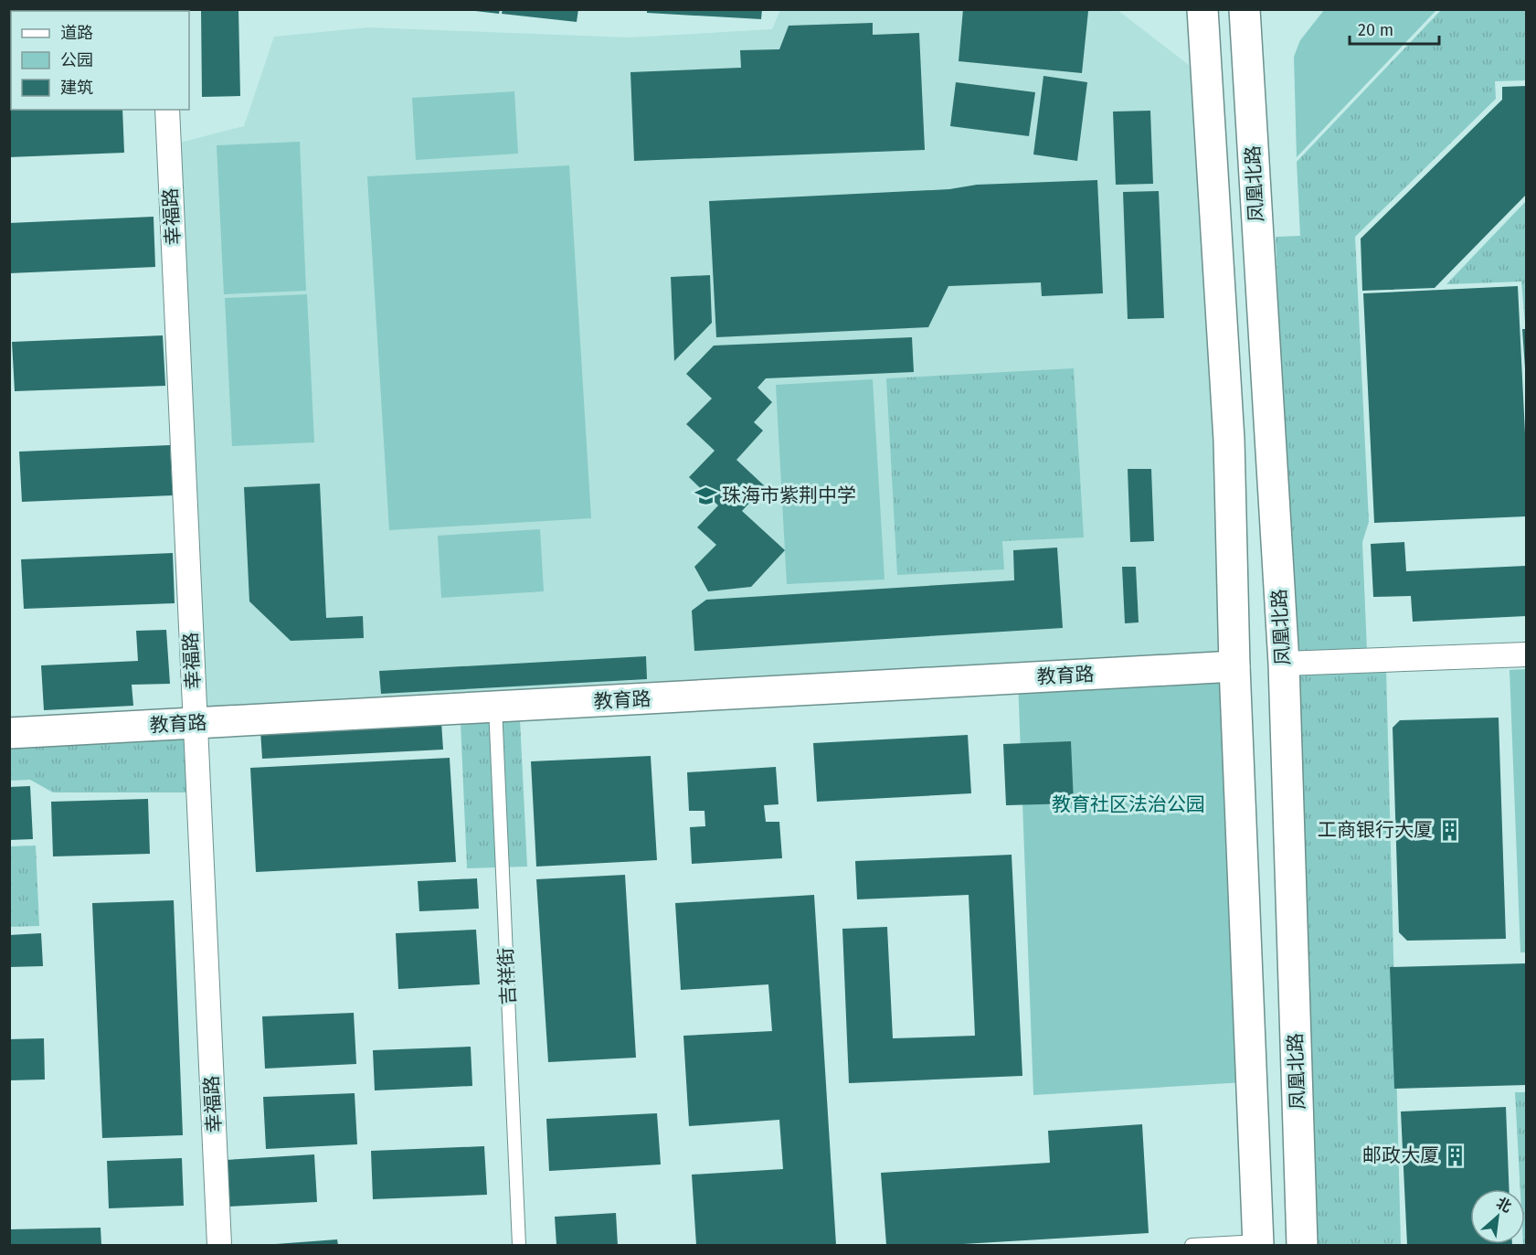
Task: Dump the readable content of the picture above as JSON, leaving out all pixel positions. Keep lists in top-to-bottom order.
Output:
{
  "streets": {
    "main road": ["凤凰北路", "教育路"],
    "street": ["幸福路"],
    "lane": ["吉祥街"]
  },
  "crossings": [
    ["幸福路", "教育路"],
    ["教育路", "吉祥街"]
  ],
  "parks": ["教育社区法治公园"],
  "places": {
    "school or university": ["珠海市紫荆中学"],
    "building": ["工商银行大厦", "邮政大厦"]
  },
  "legend": ["道路", "公园", "建筑"],
  "scale_bar": "20 m",
  "north": "top right"
}
